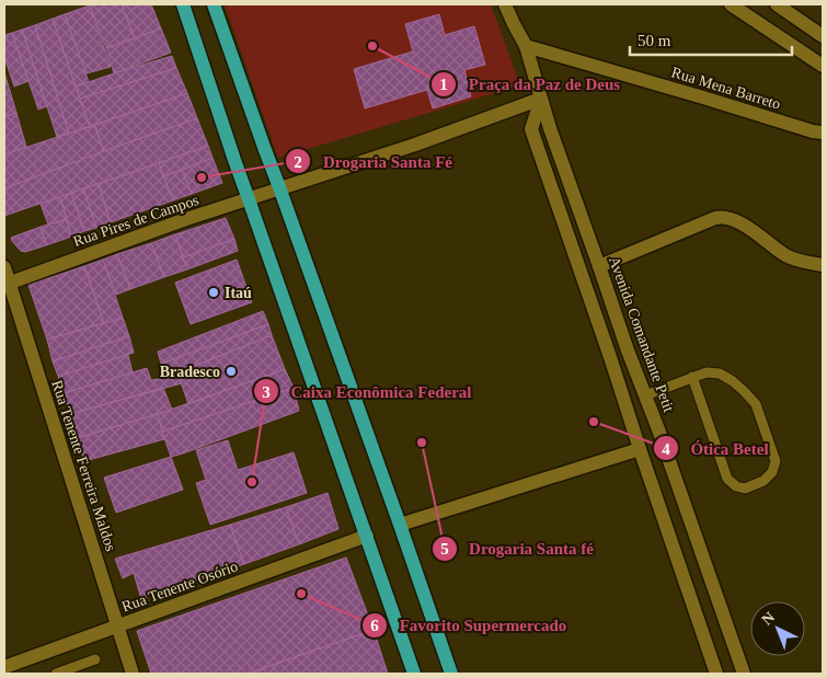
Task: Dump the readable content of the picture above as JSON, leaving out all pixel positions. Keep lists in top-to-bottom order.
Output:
{
  "streets": {
    "street": [
      "Rua Mena Barreto",
      "Rua Pires de Campos",
      "Avenida Comandante Petit",
      "Rua Tenente Ferreira Maldos",
      "Rua Tenente Osório"
    ]
  },
  "crossings": [
    ["Rua Mena Barreto", "Avenida Comandante Petit"],
    ["Rua Pires de Campos", "Avenida Comandante Petit"],
    ["Rua Pires de Campos", "Rua Tenente Ferreira Maldos"],
    ["Rua Tenente Ferreira Maldos", "Rua Tenente Osório"]
  ],
  "places": [
    "Praça da Paz de Deus",
    "Drogaria Santa Fé",
    "Itaú",
    "Bradesco",
    "Ótica Betel",
    "Drogaria Santa fé",
    "Caixa Econômica Federal",
    "Favorito Supermercado"
  ],
  "scale_bar": "50 m",
  "north": "top left"
}
